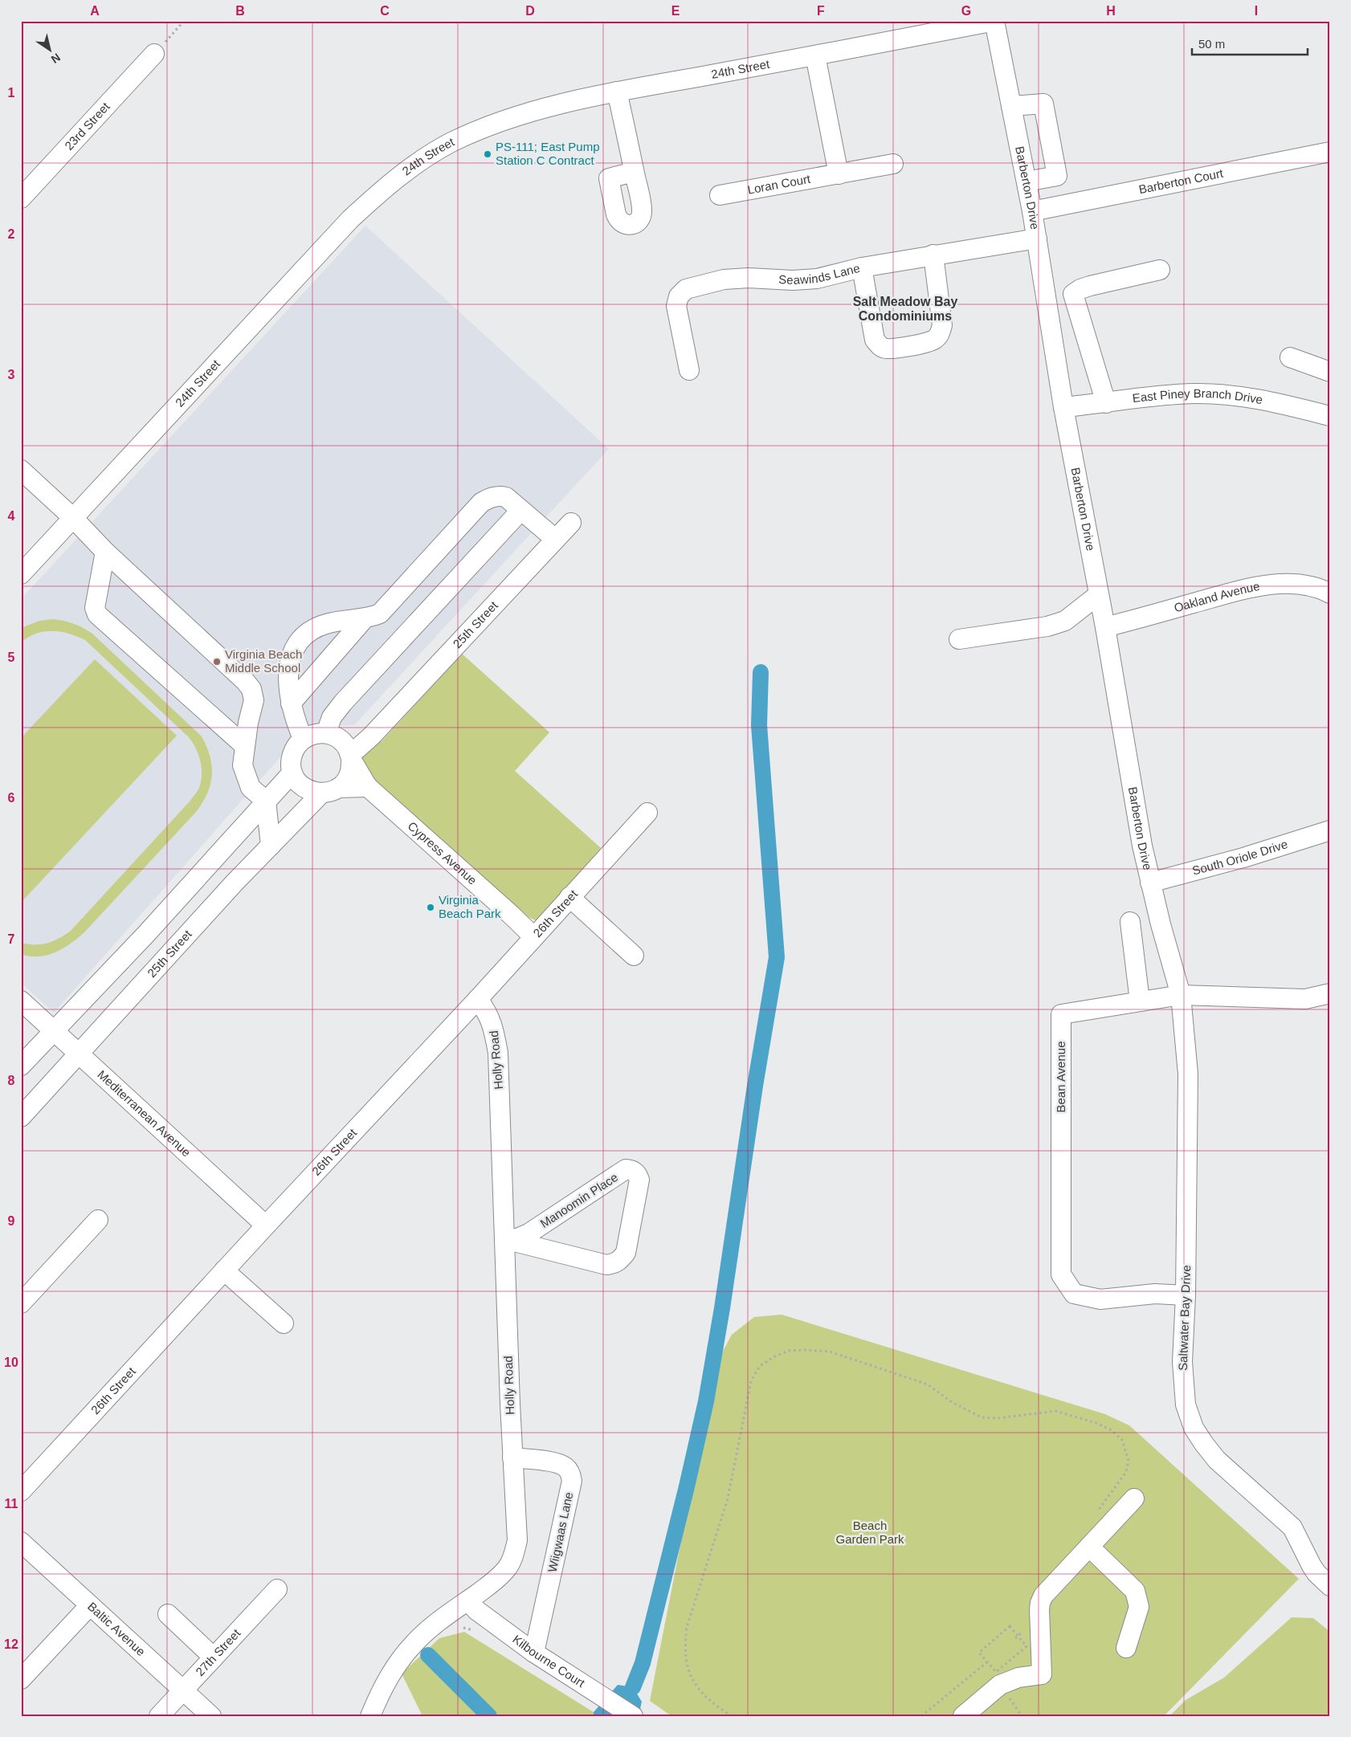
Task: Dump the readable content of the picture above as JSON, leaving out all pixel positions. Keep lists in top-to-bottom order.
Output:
{
  "streets": {
    "street": [
      "24th Street",
      "23rd Street",
      "Barberton Court",
      "Loran Court",
      "Barberton Drive",
      "Seawinds Lane",
      "East Piney Branch Drive",
      "Oakland Avenue",
      "25th Street",
      "Cypress Avenue",
      "South Oriole Drive",
      "26th Street",
      "Holly Road",
      "Bean Avenue",
      "Mediterranean Avenue",
      "Manoomin Place",
      "Saltwater Bay Drive",
      "Wiigwaas Lane",
      "Baltic Avenue",
      "27th Street",
      "Kilbourne Court"
    ]
  },
  "crossings": [
    ["24th Street", "Barberton Drive"],
    ["Barberton Court", "Barberton Drive"],
    ["Barberton Drive", "Seawinds Lane"],
    ["Barberton Drive", "East Piney Branch Drive"],
    ["Barberton Drive", "Oakland Avenue"],
    ["Barberton Drive", "South Oriole Drive"],
    ["Barberton Drive", "Bean Avenue"],
    ["Barberton Drive", "Saltwater Bay Drive"],
    ["25th Street", "Cypress Avenue"],
    ["25th Street", "Mediterranean Avenue"],
    ["Cypress Avenue", "26th Street"],
    ["26th Street", "Holly Road"],
    ["26th Street", "Mediterranean Avenue"],
    ["Holly Road", "Manoomin Place"],
    ["Holly Road", "Wiigwaas Lane"],
    ["Holly Road", "Kilbourne Court"],
    ["Bean Avenue", "Saltwater Bay Drive"],
    ["Wiigwaas Lane", "Kilbourne Court"],
    ["Baltic Avenue", "27th Street"]
  ],
  "districts": ["Salt Meadow Bay Condominiums"],
  "parks": ["Beach Garden Park"],
  "places": ["PS-111; East Pump Station C Contract", "Virginia Beach Middle School", "Virginia Beach Park"],
  "scale_bar": "50 m",
  "north": "bottom right",
  "grid": {
    "columns": [
      "A",
      "B",
      "C",
      "D",
      "E",
      "F",
      "G",
      "H",
      "I"
    ],
    "rows": [
      "1",
      "2",
      "3",
      "4",
      "5",
      "6",
      "7",
      "8",
      "9",
      "10",
      "11",
      "12"
    ]
  }
}
